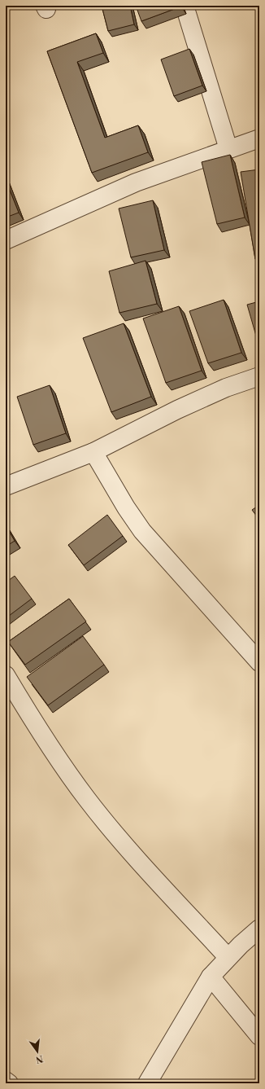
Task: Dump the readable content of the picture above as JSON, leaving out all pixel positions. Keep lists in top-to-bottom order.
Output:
{
  "north": "bottom"
}
